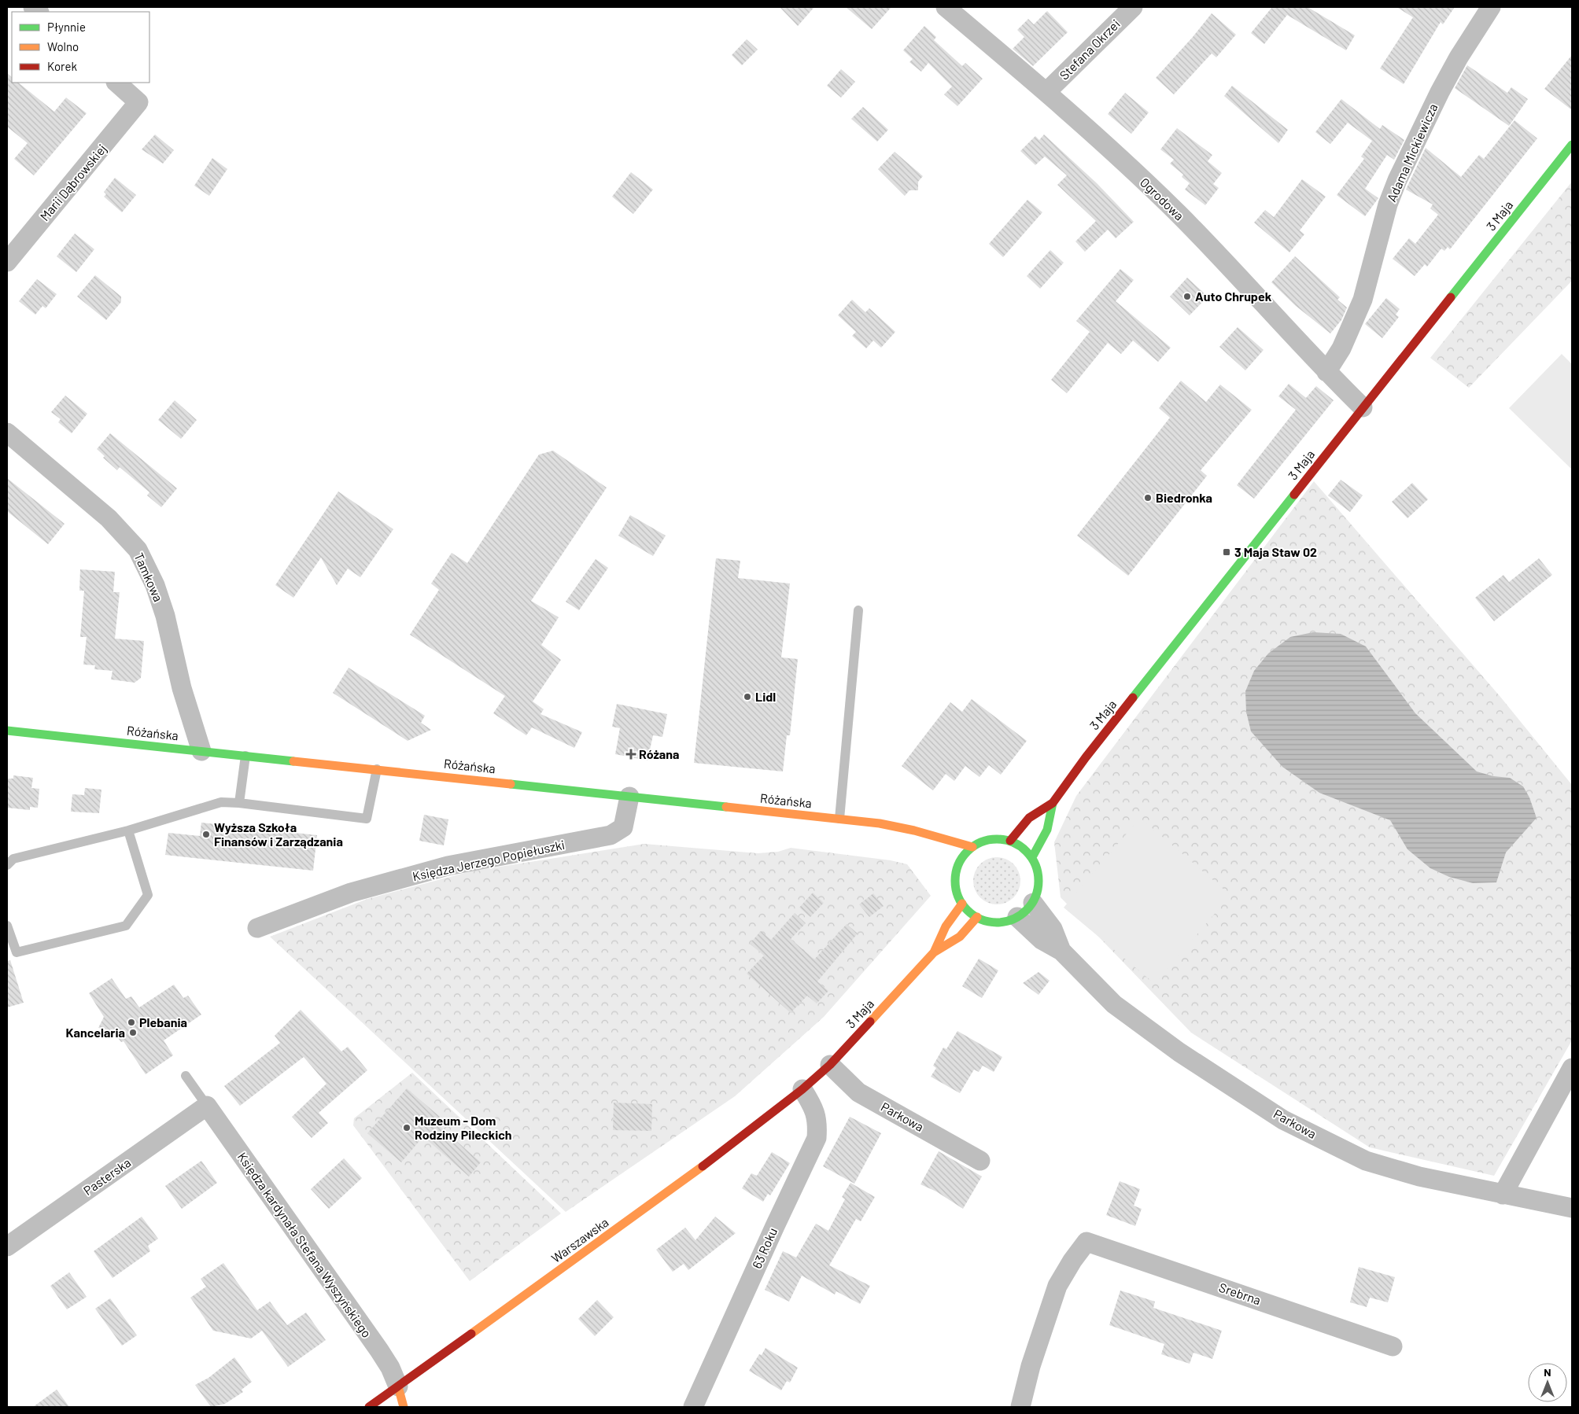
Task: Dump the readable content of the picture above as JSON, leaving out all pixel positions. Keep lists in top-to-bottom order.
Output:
{
  "streets": {
    "street": [
      "Stefana Okrzei",
      "Adama Mickiewicza",
      "Marii Dąbrowskiej",
      "Ogrodowa",
      "3 Maja",
      "Tamkowa",
      "Różańska",
      "Księdza Jerzego Popiełuszki",
      "Parkowa",
      "Pasterska",
      "Warszawska",
      "Księdza kardynała Stefana Wyszyńskiego",
      "63 Roku",
      "Srebrna"
    ]
  },
  "crossings": [
    ["Stefana Okrzei", "Ogrodowa"],
    ["Adama Mickiewicza", "Ogrodowa"],
    ["Ogrodowa", "3 Maja"],
    ["3 Maja", "Różańska"],
    ["3 Maja", "Parkowa"],
    ["3 Maja", "Warszawska"],
    ["3 Maja", "63 Roku"],
    ["Tamkowa", "Różańska"],
    ["Różańska", "Księdza Jerzego Popiełuszki"],
    ["Różańska", "Parkowa"],
    ["Pasterska", "Księdza kardynała Stefana Wyszyńskiego"],
    ["Warszawska", "Księdza kardynała Stefana Wyszyńskiego"],
    ["Warszawska", "63 Roku"]
  ],
  "places": {
    "other": [
      "Auto Chrupek",
      "Biedronka",
      "Lidl",
      "Wyższa Szkoła Finansów i Zarządzania",
      "Plebania",
      "Kancelaria",
      "Muzeum - Dom Rodziny Pileckich"
    ],
    "transit": ["3 Maja Staw 02"],
    "health": ["Różana"]
  },
  "legend": ["Płynnie", "Wolno", "Korek"],
  "north": "top"
}
